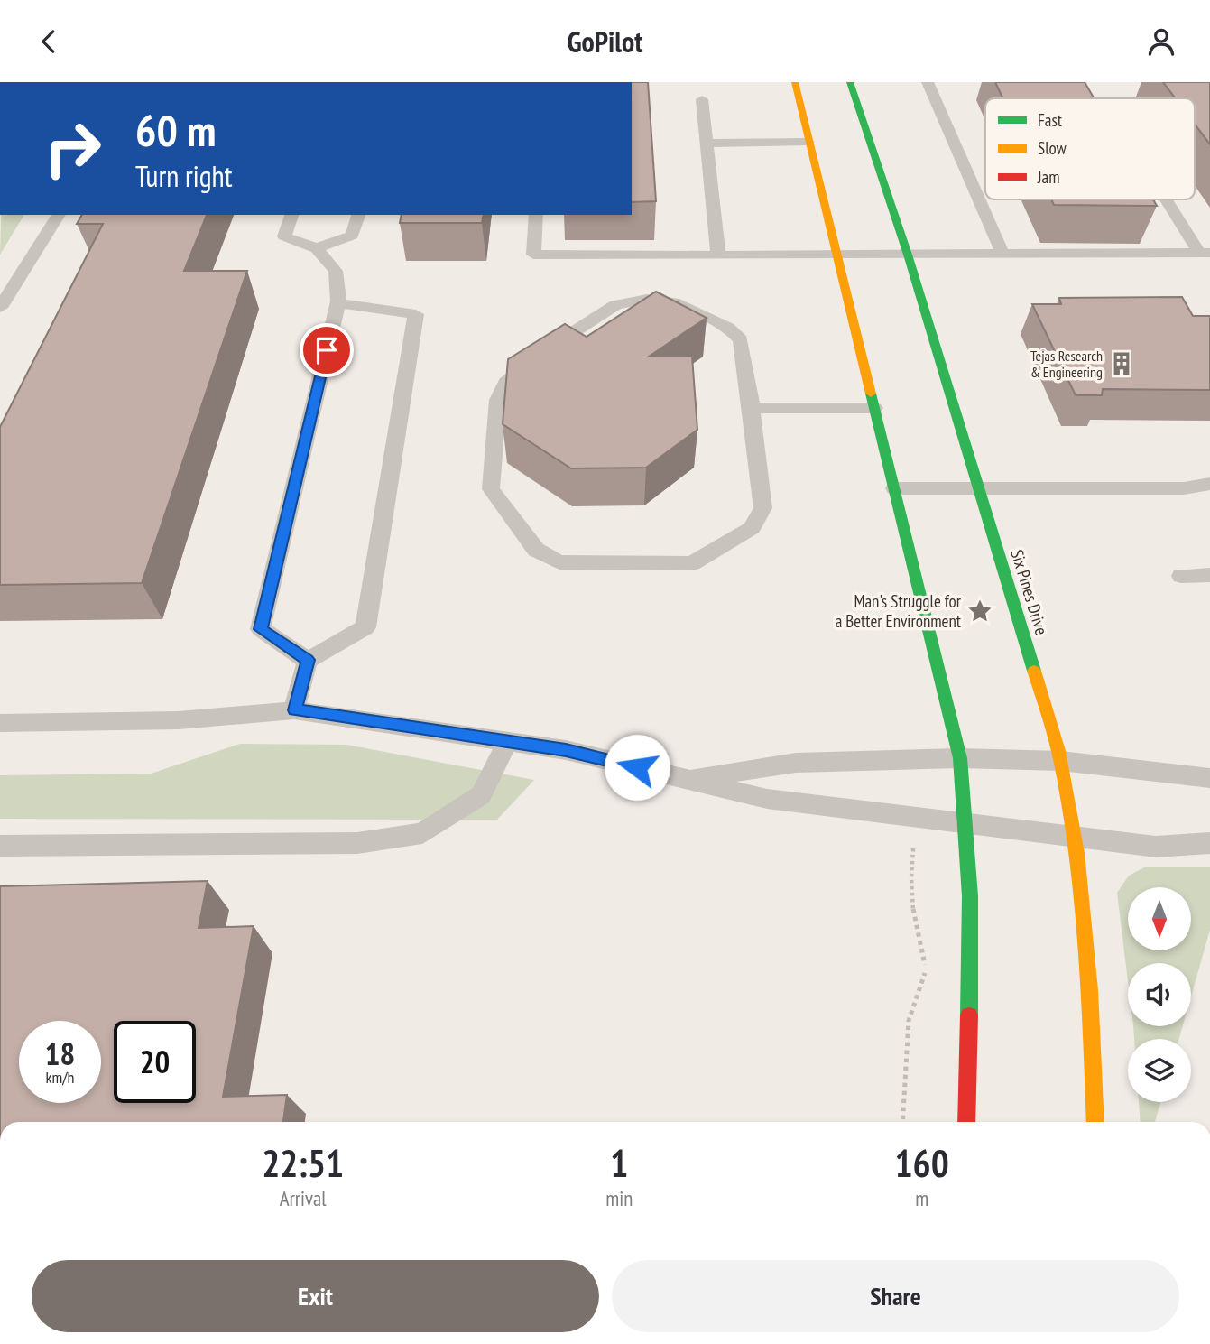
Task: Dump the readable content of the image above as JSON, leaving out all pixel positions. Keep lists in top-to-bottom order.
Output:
{
  "streets": {
    "street": ["Six Pines Drive"]
  },
  "places": {
    "building": ["Tejas Research & Engineering"],
    "place": ["Man's Struggle for a Better Environment"]
  },
  "legend": ["Fast", "Slow", "Jam"],
  "north": "bottom",
  "page": {
    "header": "GoPilot",
    "turn": ["60 m", "Turn right"],
    "speed": "18 km/h",
    "limit": "20",
    "eta": [
      "22:51",
      "Arrival",
      "1",
      "min",
      "160",
      "m"
    ],
    "buttons": ["Exit", "Share"]
  }
}
